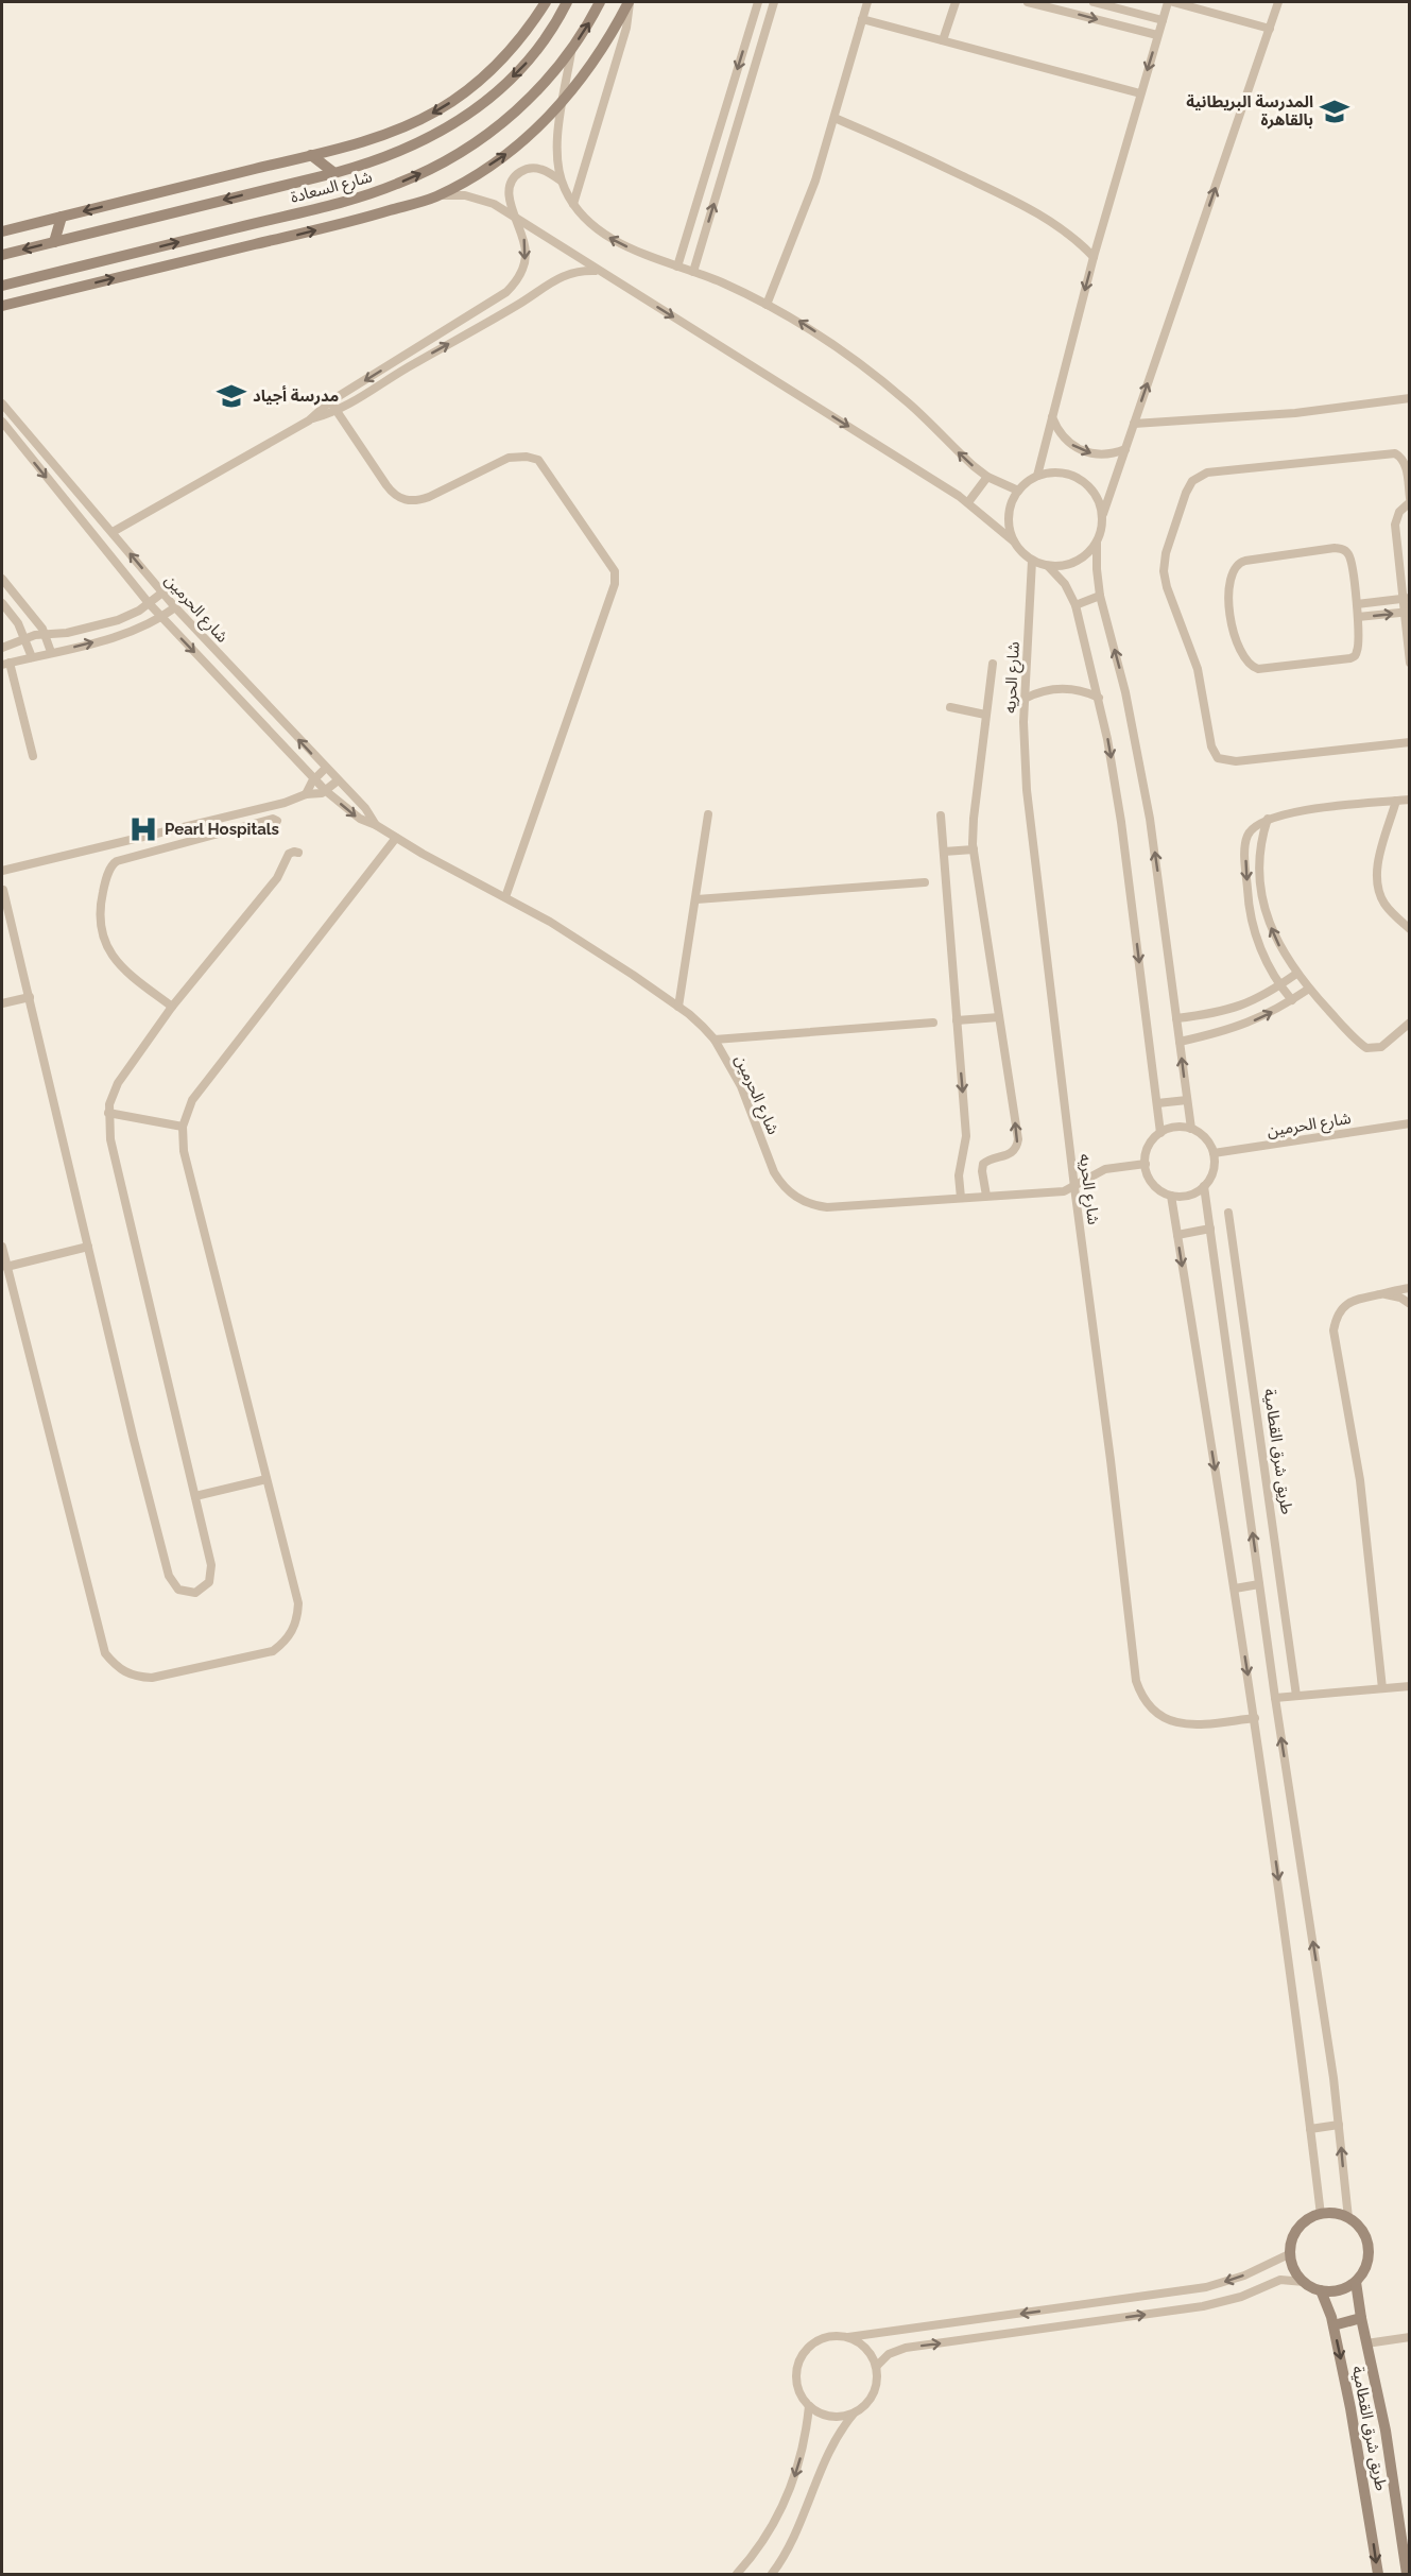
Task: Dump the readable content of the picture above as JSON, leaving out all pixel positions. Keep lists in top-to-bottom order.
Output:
{
  "streets": {
    "street": [
      "شارع السعادة",
      "شارع الحرمين",
      "شارع الحريه",
      "طريق شرق القطامية"
    ]
  },
  "crossings": [
    ["شارع الحرمين", "شارع الحريه"]
  ],
  "places": {
    "school or university": ["المدرسة البريطانية بالقاهرة", "مدرسة أجياد"],
    "hospital": ["Pearl Hospitals"]
  }
}
